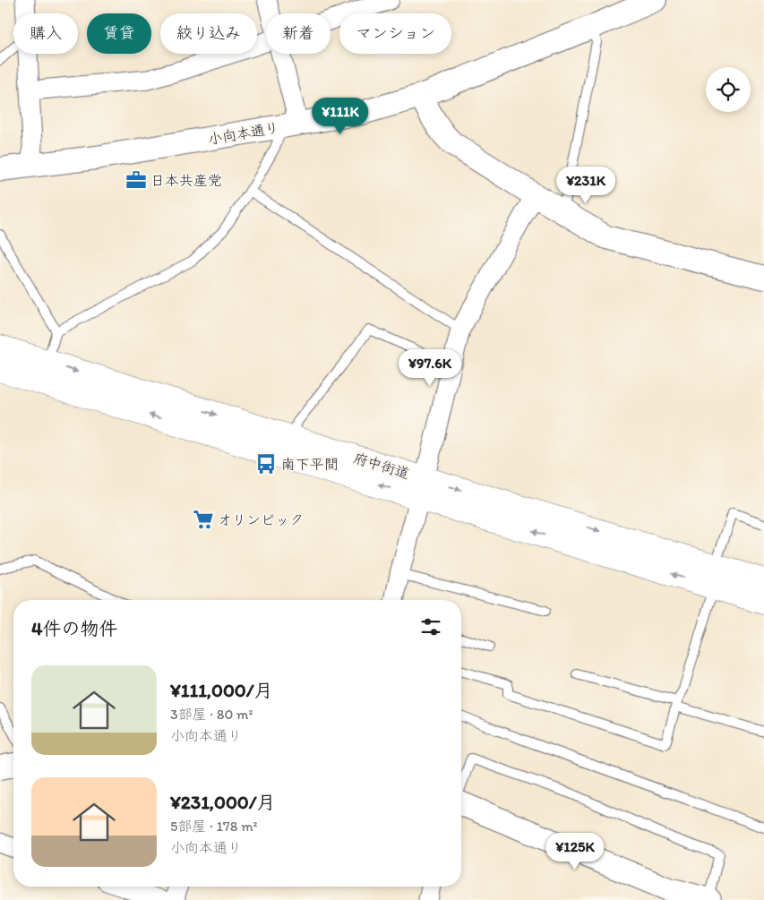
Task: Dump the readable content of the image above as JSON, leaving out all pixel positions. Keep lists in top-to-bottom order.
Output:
{
  "streets": {
    "highway": ["府中街道"],
    "street": ["小向本通り"]
  },
  "places": {
    "office": ["日本共産党"],
    "bus stop": ["南下平間"],
    "supermarket": ["オリンピック"]
  },
  "page": {
    "chip": [
      "購入",
      "賃貸",
      "絞り込み",
      "新着",
      "マンション"
    ],
    "price": [
      "¥111K",
      "¥231K",
      "¥97.6K",
      "¥125K"
    ],
    "heading": "4件の物件",
    "list": [
      {
        "name": "¥111,000/月",
        "note": "3部屋 · 80 m² · 小向本通り"
      },
      {
        "name": "¥231,000/月",
        "note": "5部屋 · 178 m² · 小向本通り"
      }
    ]
  }
}
